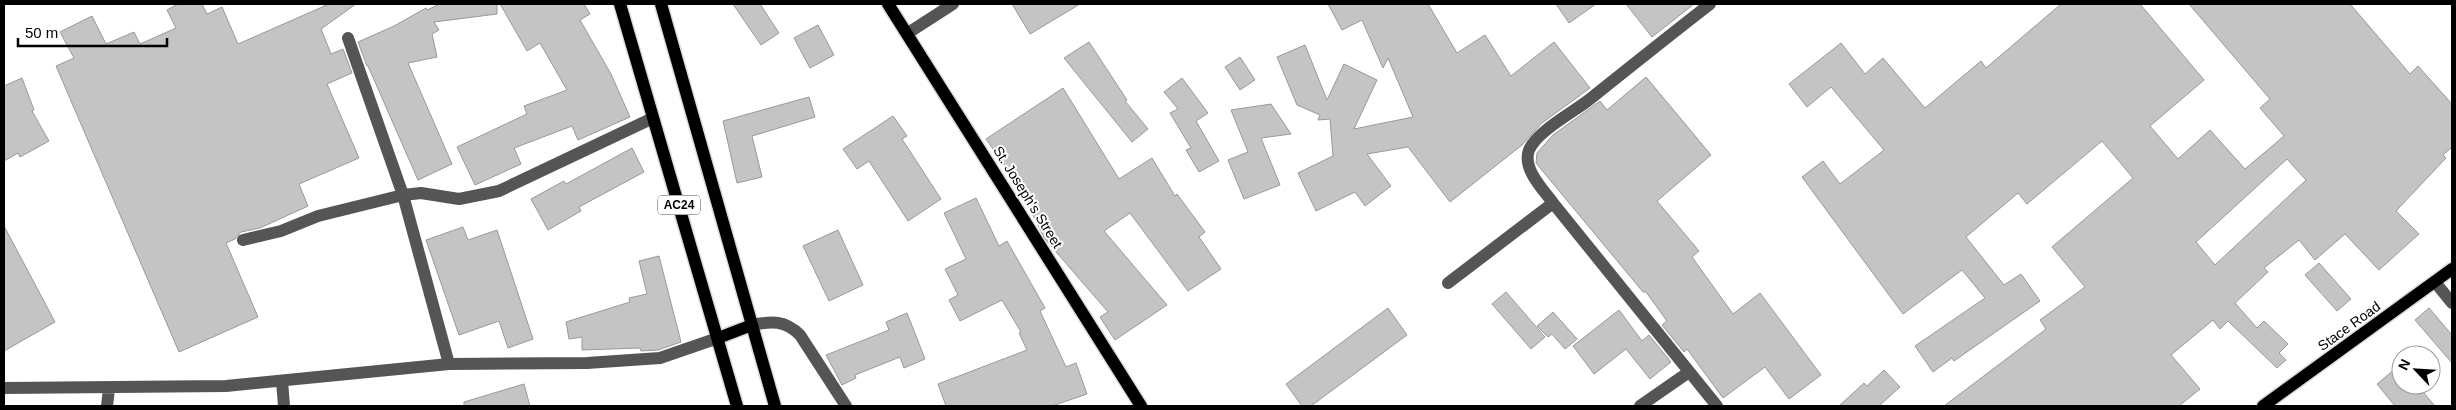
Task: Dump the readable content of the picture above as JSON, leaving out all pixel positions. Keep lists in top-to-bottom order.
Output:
{
  "streets": {
    "main road": ["St. Joseph's Street", "AC24", "Stace Road"]
  },
  "scale_bar": "50 m",
  "north": "top left"
}
